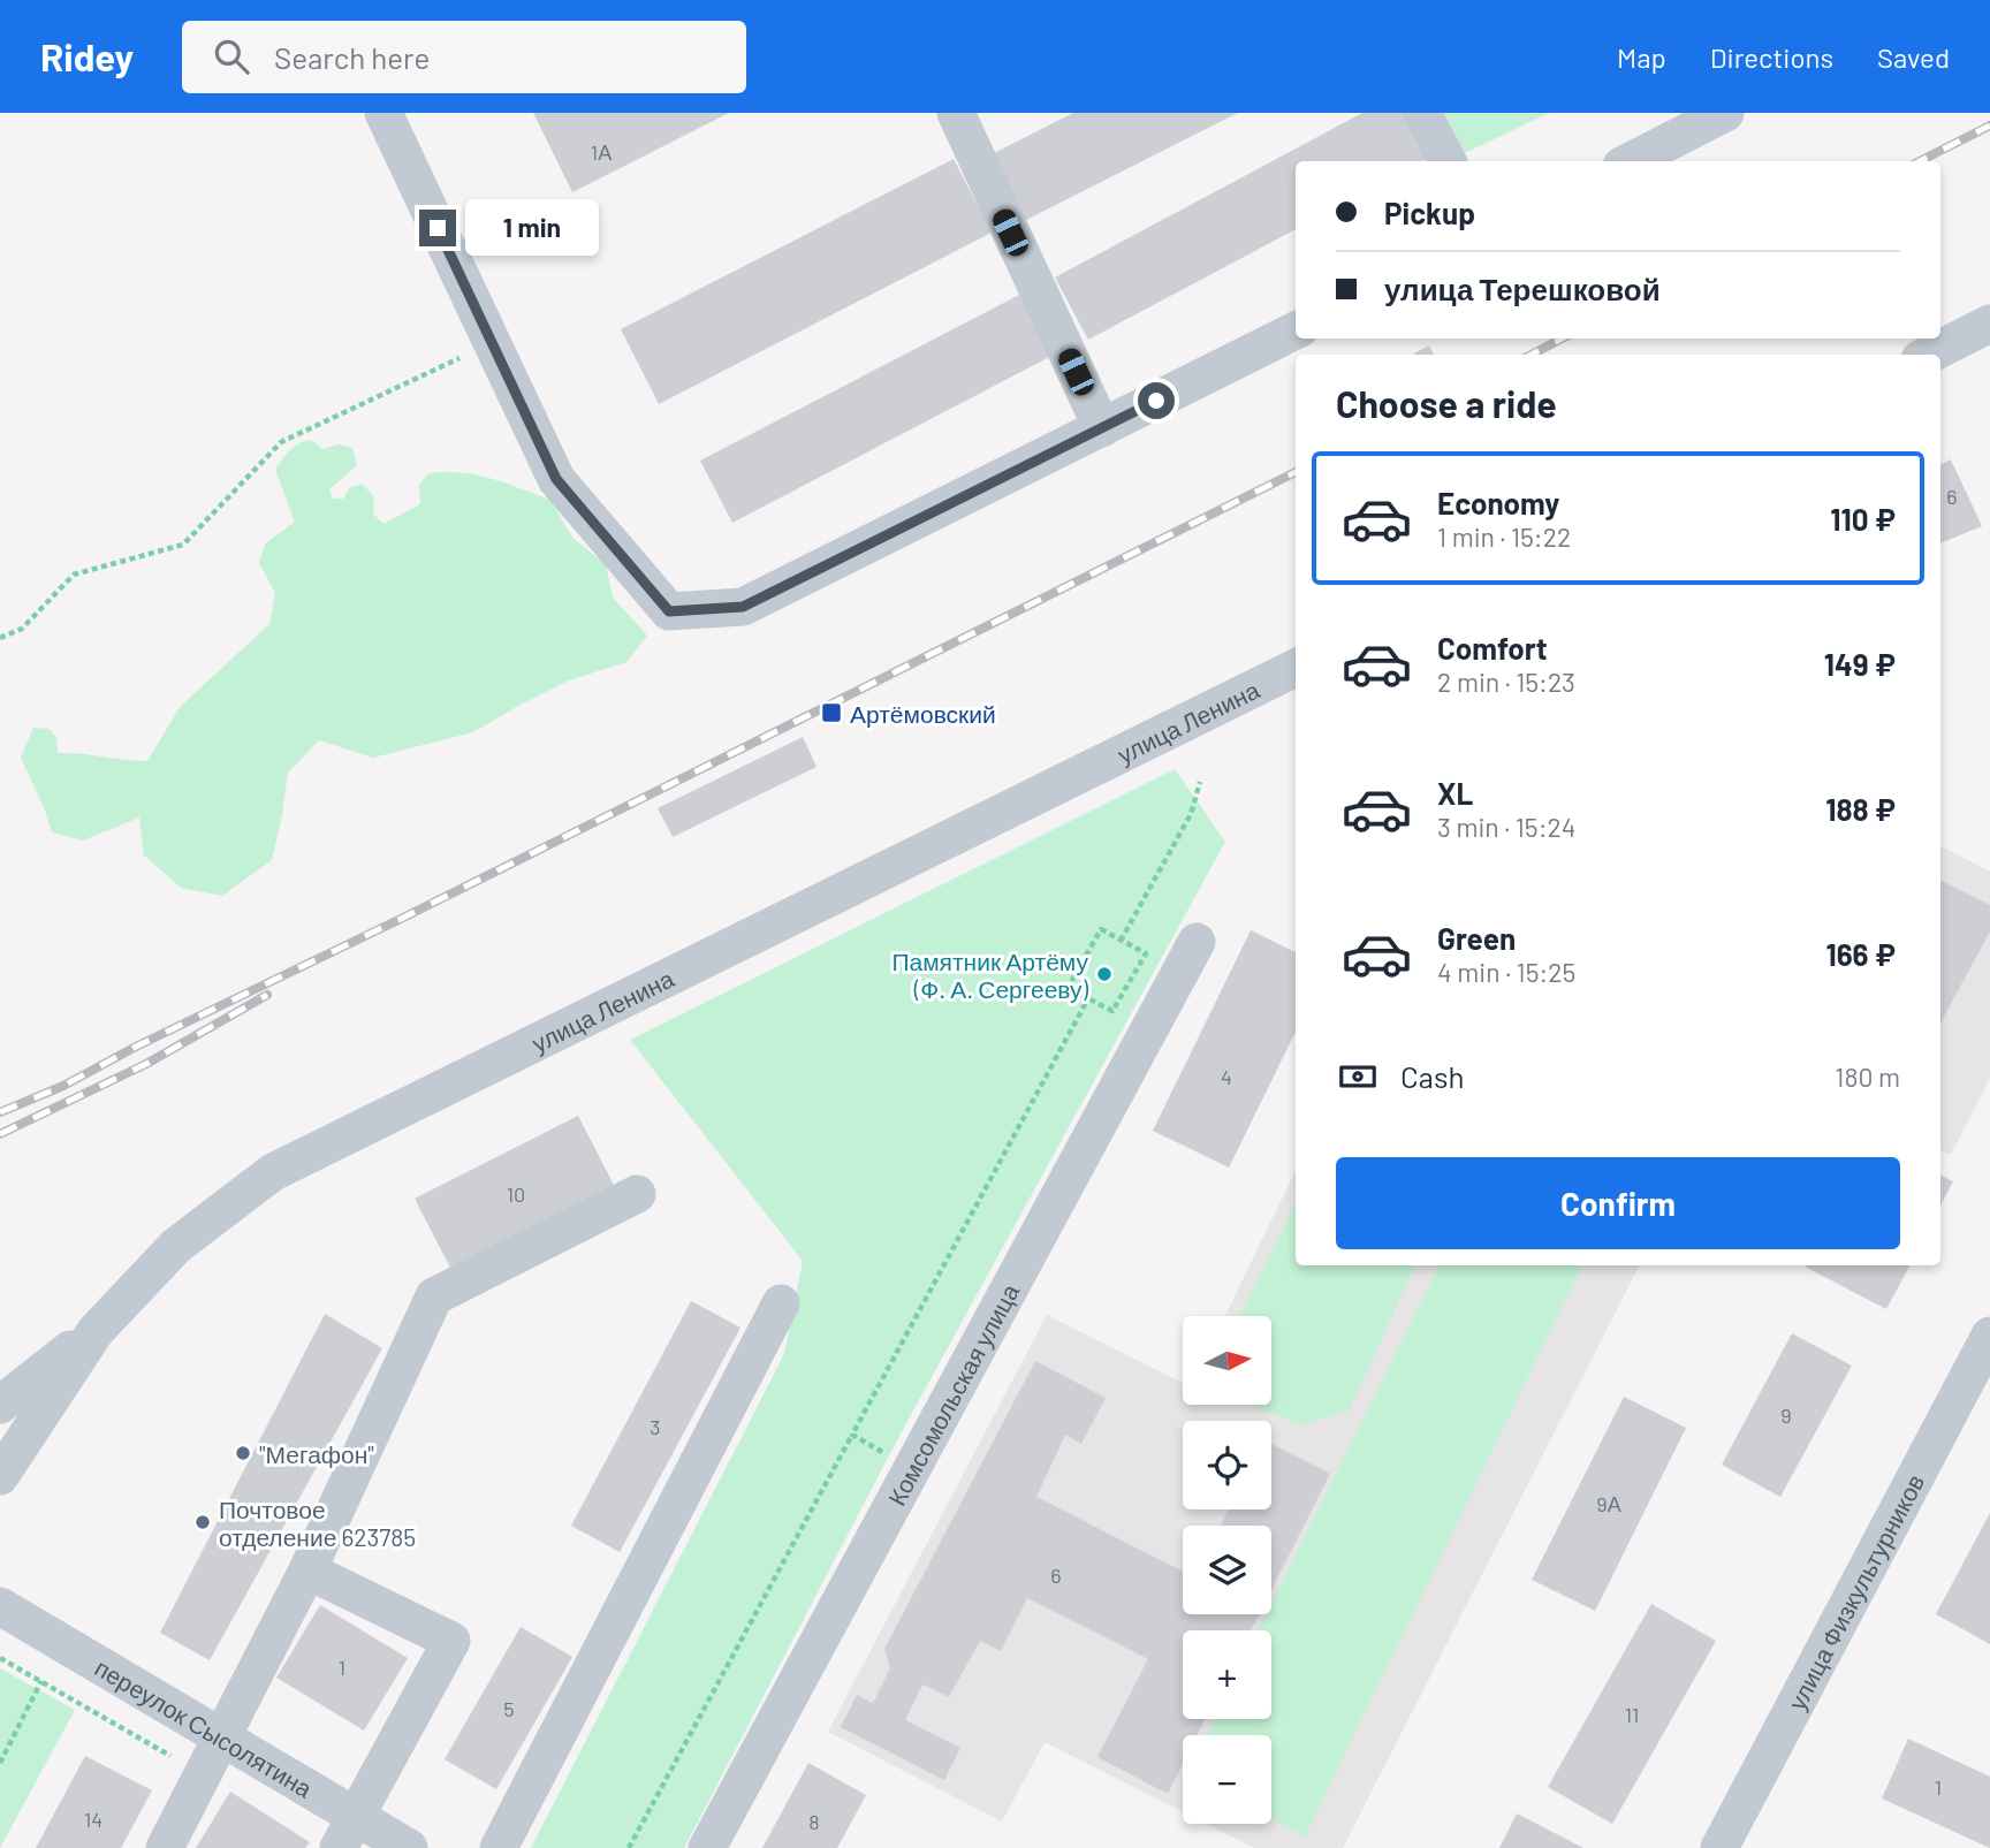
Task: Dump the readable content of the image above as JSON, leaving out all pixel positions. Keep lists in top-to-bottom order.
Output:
{
  "streets": {
    "street": [
      "улица Ленина",
      "Комсомольская улица",
      "улица Физкультурников",
      "переулок Сысолятина"
    ]
  },
  "places": {
    "transit": ["Артёмовский"],
    "other": ["Памятник Артёму (Ф. А. Сергееву)", "\"Мегафон\"", "Почтовое отделение 623785"]
  },
  "house_numbers": [
    "1А",
    "6",
    "4",
    "10",
    "9",
    "3",
    "9А",
    "6",
    "1",
    "5",
    "11",
    "1",
    "14",
    "8"
  ],
  "north": "right",
  "page": {
    "header": "Ridey",
    "search": "Search here",
    "nav": ["Map", "Directions", "Saved"],
    "banner": ["Pickup", "улица Терешковой"],
    "bubble": "1 min",
    "heading": "Choose a ride",
    "list": [
      {
        "name": "Economy",
        "note": "1 min · 15:22",
        "value": "110 ₽"
      },
      {
        "name": "Comfort",
        "note": "2 min · 15:23",
        "value": "149 ₽"
      },
      {
        "name": "XL",
        "note": "3 min · 15:24",
        "value": "188 ₽"
      },
      {
        "name": "Green",
        "note": "4 min · 15:25",
        "value": "166 ₽"
      }
    ],
    "pay": ["Cash", "180 m"],
    "buttons": "Confirm",
    "map_buttons": ["+", "−"]
  }
}
